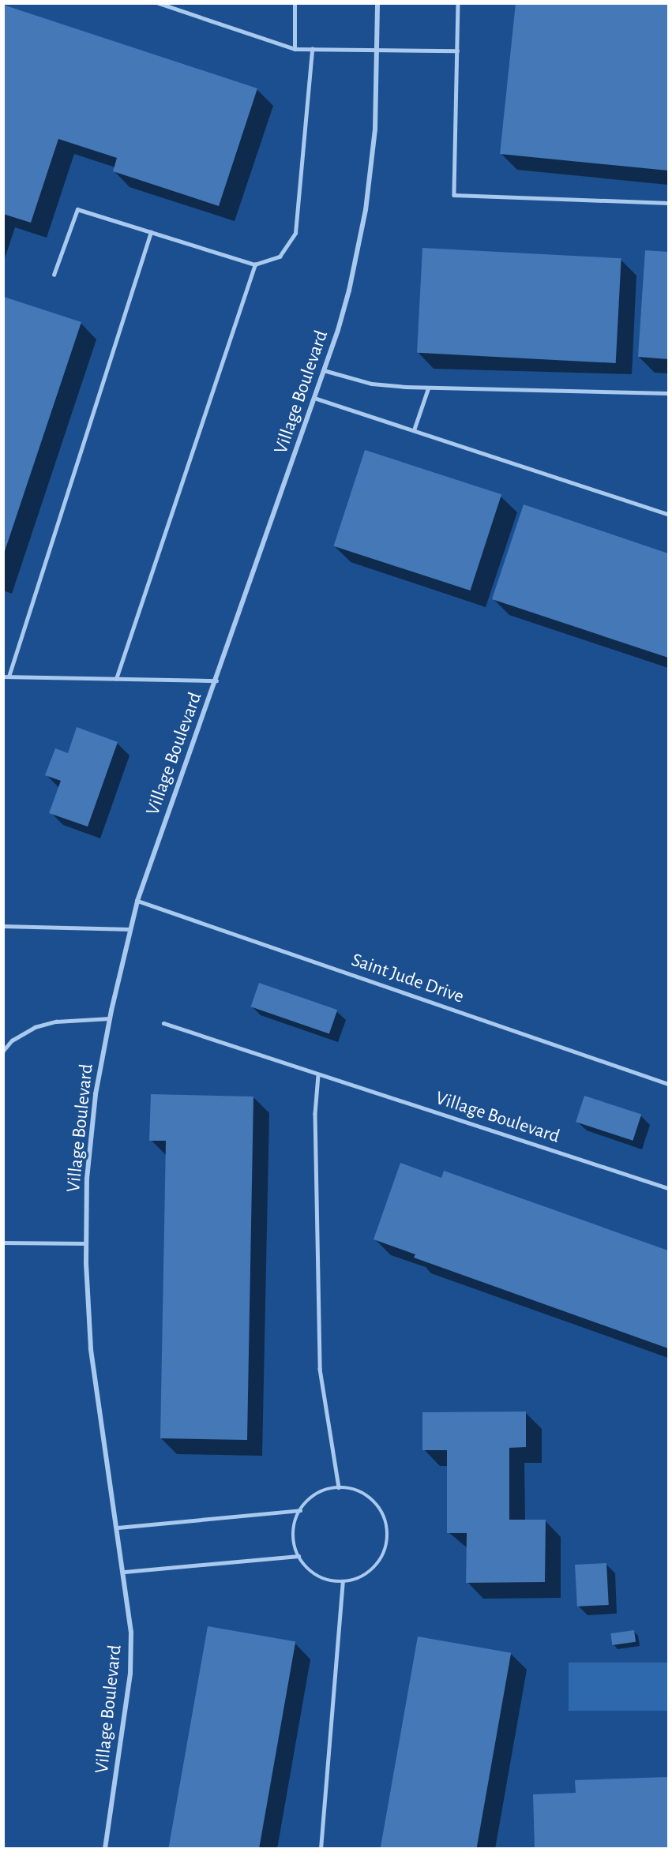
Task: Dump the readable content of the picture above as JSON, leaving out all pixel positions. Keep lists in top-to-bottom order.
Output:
{
  "streets": {
    "street": ["Village Boulevard"],
    "lane": ["Saint Jude Drive"]
  },
  "crossings": [
    ["Village Boulevard", "Saint Jude Drive"]
  ]
}
